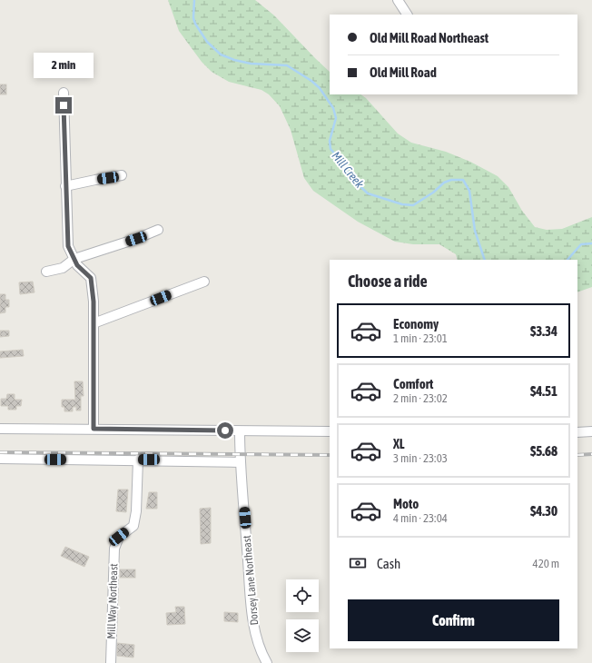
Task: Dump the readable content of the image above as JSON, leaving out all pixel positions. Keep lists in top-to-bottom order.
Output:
{
  "streets": {
    "street": ["Dorsey Lane Northeast", "Mill Way Northeast"]
  },
  "water": ["Mill Creek"],
  "page": {
    "banner": ["Old Mill Road Northeast", "Old Mill Road"],
    "bubble": "2 min",
    "heading": "Choose a ride",
    "list": [
      {
        "name": "Economy",
        "note": "1 min · 23:01",
        "value": "$3.34"
      },
      {
        "name": "Comfort",
        "note": "2 min · 23:02",
        "value": "$4.51"
      },
      {
        "name": "XL",
        "note": "3 min · 23:03",
        "value": "$5.68"
      },
      {
        "name": "Moto",
        "note": "4 min · 23:04",
        "value": "$4.30"
      }
    ],
    "pay": ["Cash", "420 m"],
    "buttons": "Confirm"
  }
}
